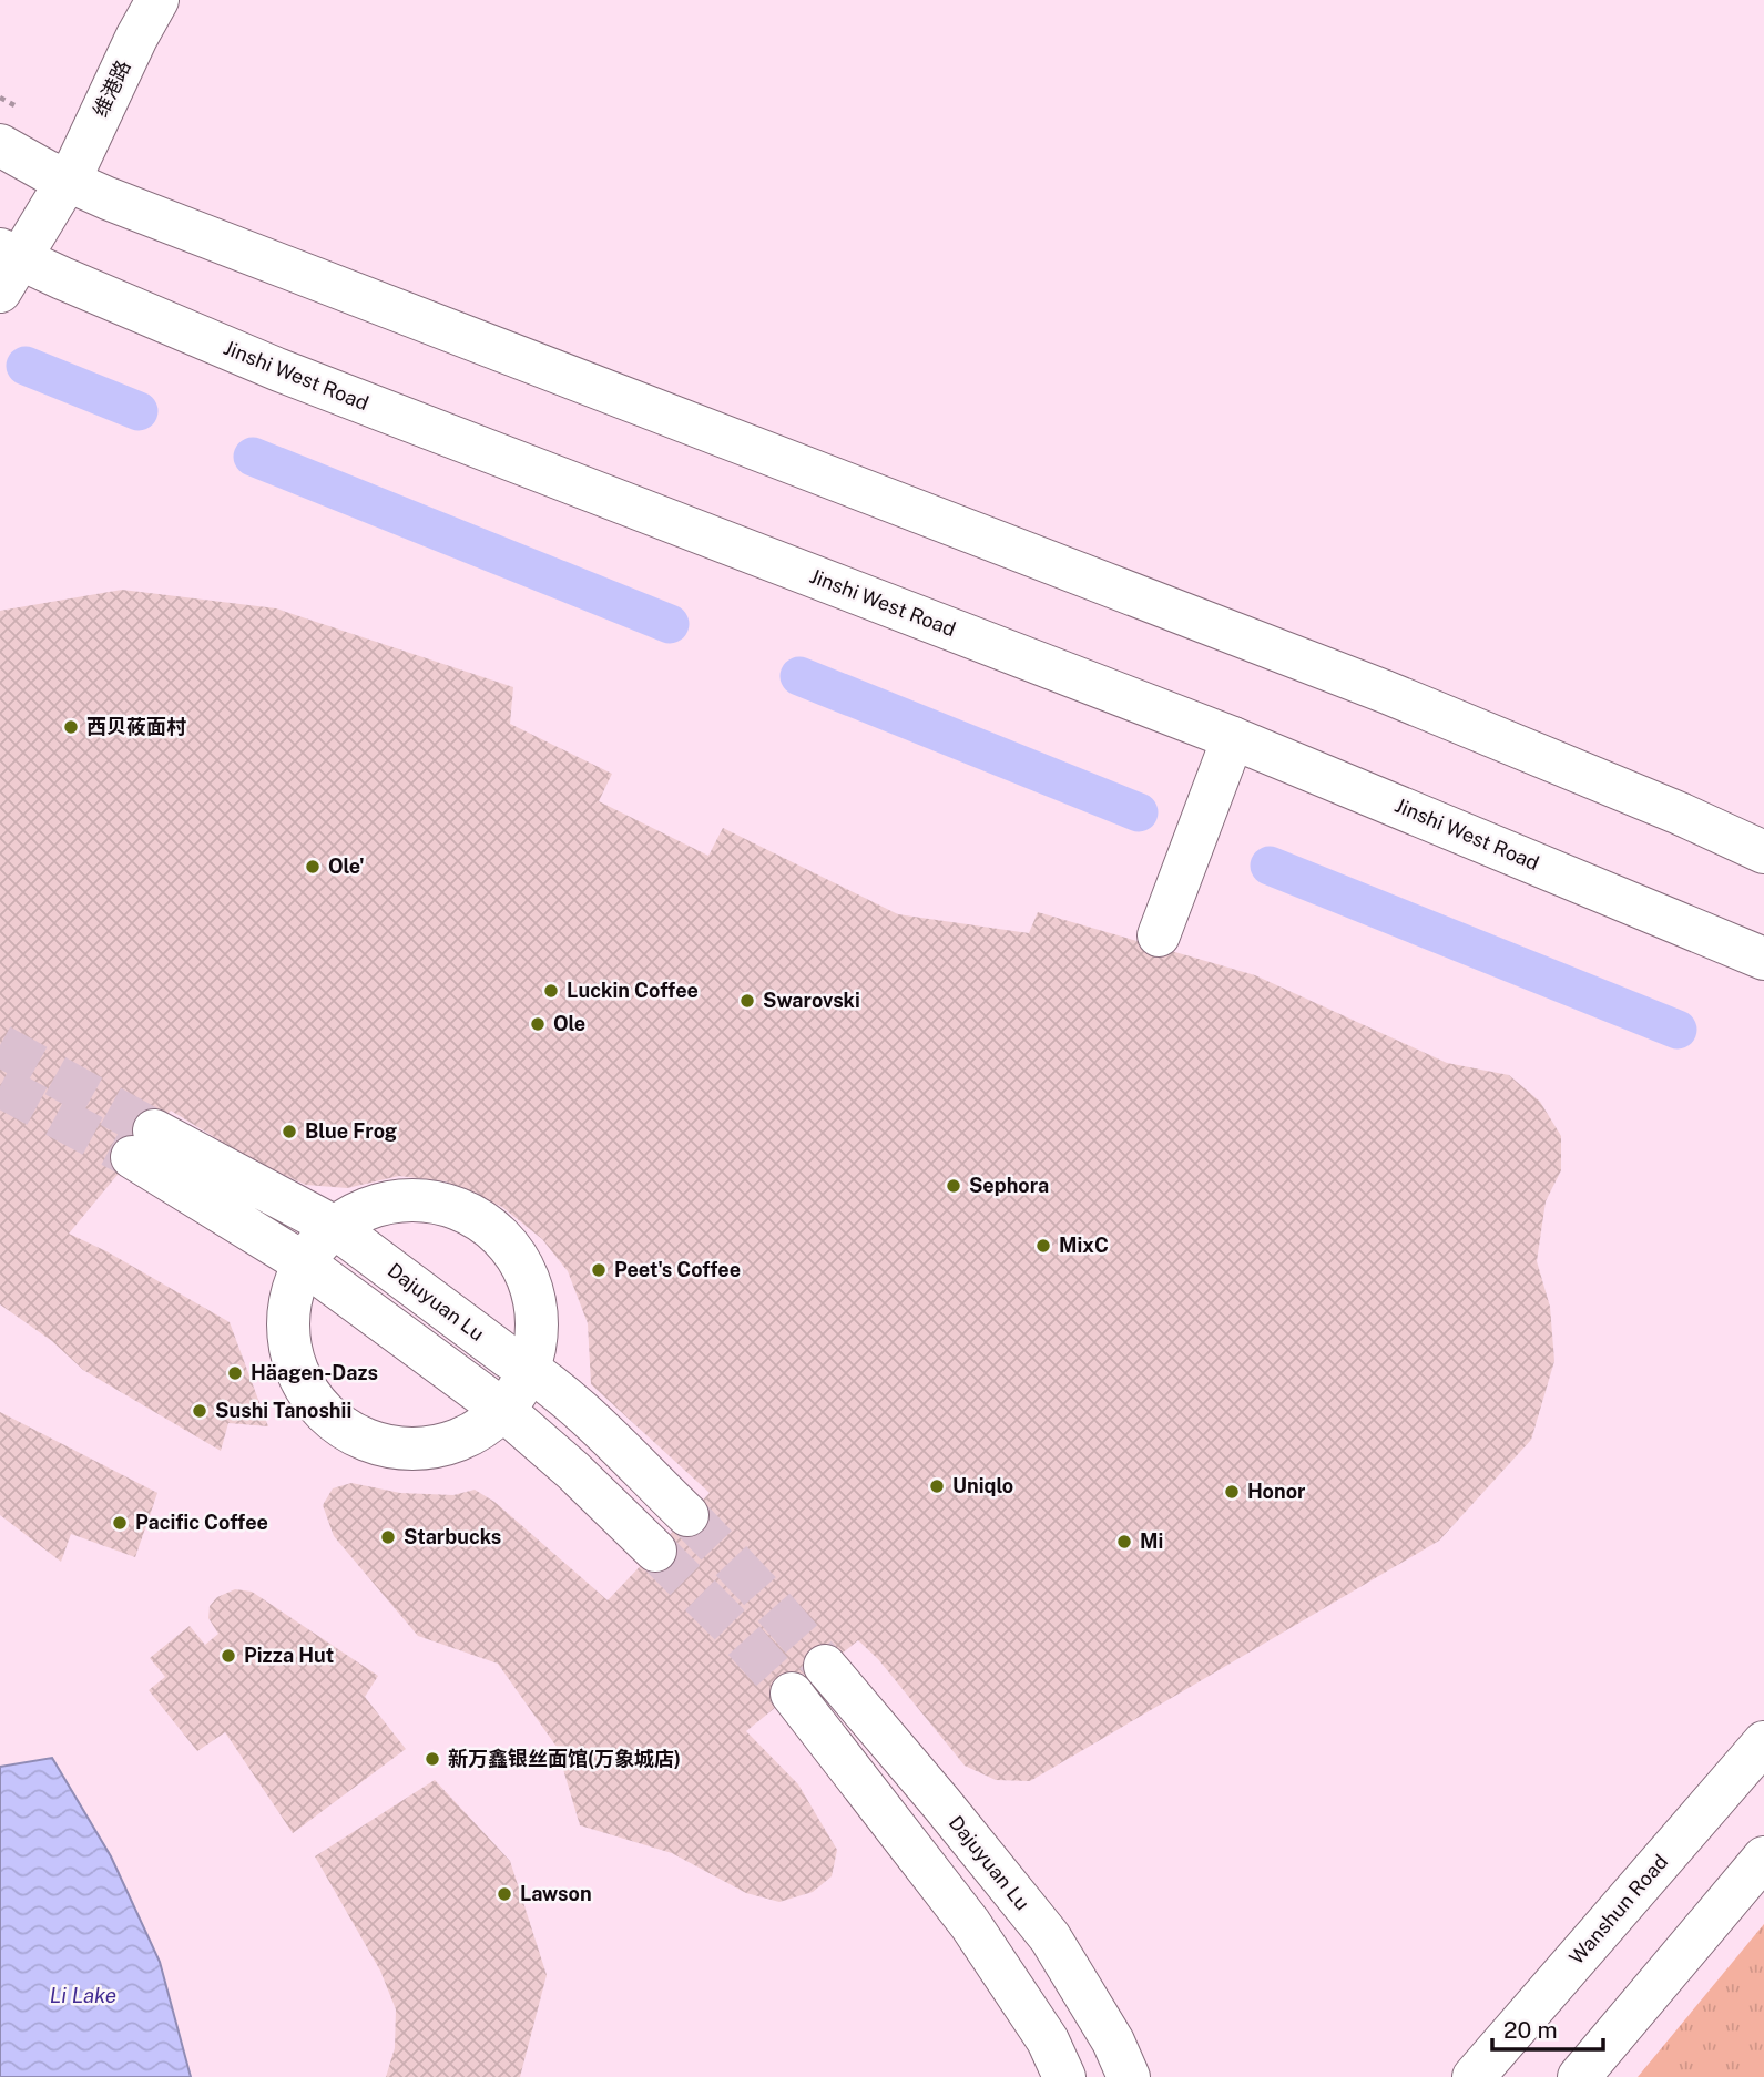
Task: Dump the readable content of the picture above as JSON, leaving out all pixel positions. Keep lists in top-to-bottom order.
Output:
{
  "streets": {
    "main road": [
      "维港路",
      "Jinshi West Road",
      "Dajuyuan Lu",
      "Wanshun Road"
    ]
  },
  "water": ["Li Lake"],
  "places": [
    "西贝莜面村",
    "Ole'",
    "Luckin Coffee",
    "Swarovski",
    "Ole",
    "Blue Frog",
    "Sephora",
    "MixC",
    "Peet's Coffee",
    "Häagen-Dazs",
    "Sushi Tanoshii",
    "Uniqlo",
    "Honor",
    "Pacific Coffee",
    "Starbucks",
    "Mi",
    "Pizza Hut",
    "新万鑫银丝面馆(万象城店)",
    "Lawson"
  ],
  "scale_bar": "20 m"
}
